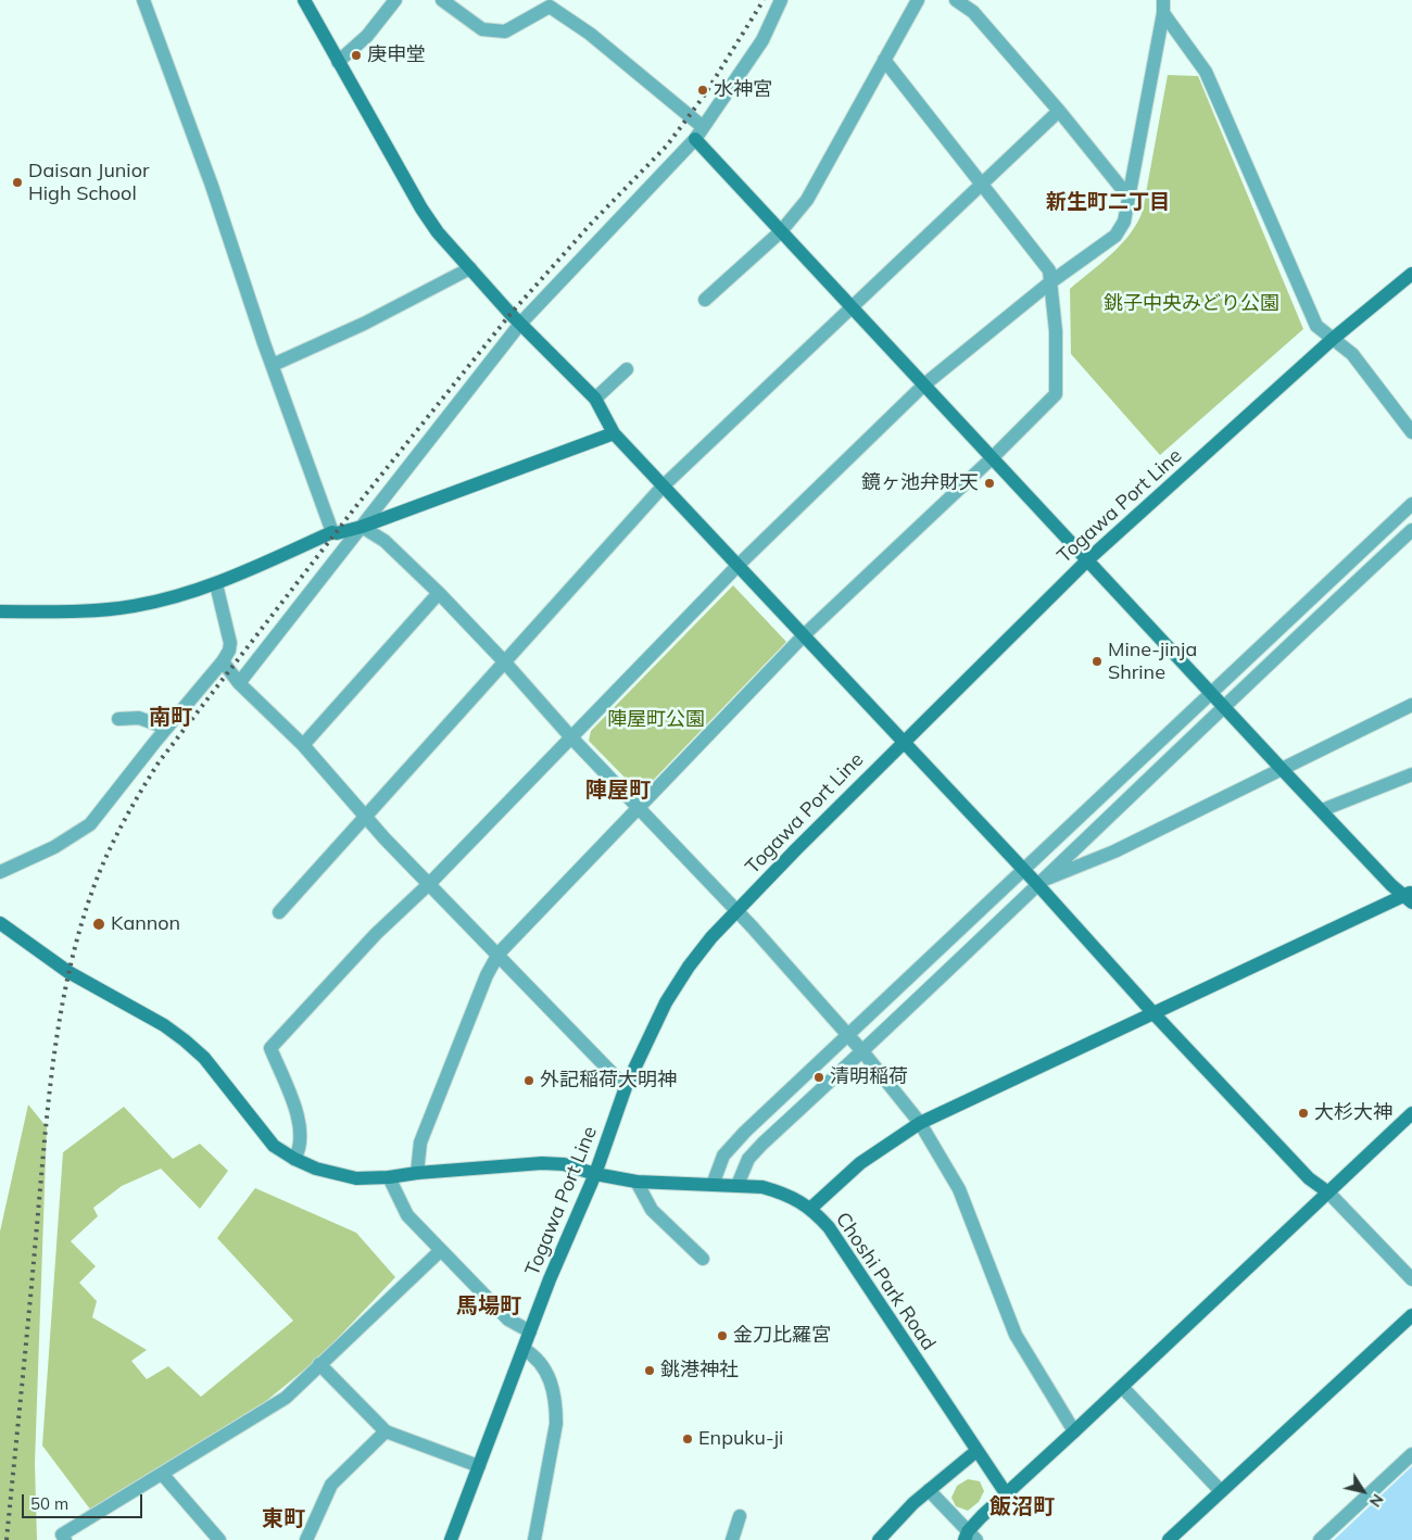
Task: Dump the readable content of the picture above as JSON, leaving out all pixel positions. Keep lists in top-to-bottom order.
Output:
{
  "streets": {
    "street": ["Togawa Port Line", "Choshi Park Road"]
  },
  "crossings": [
    ["Togawa Port Line", "Choshi Park Road"]
  ],
  "districts": [
    "新生町二丁目",
    "南町",
    "陣屋町",
    "馬場町",
    "飯沼町",
    "東町"
  ],
  "parks": ["銚子中央みどり公園", "陣屋町公園"],
  "places": [
    "庚申堂",
    "水神宮",
    "Daisan Junior High School",
    "鏡ヶ池弁財天",
    "Mine-jinja Shrine",
    "Kannon",
    "清明稲荷",
    "外記稲荷大明神",
    "大杉大神",
    "金刀比羅宮",
    "銚港神社",
    "Enpuku-ji"
  ],
  "scale_bar": "50 m",
  "north": "bottom right"
}
